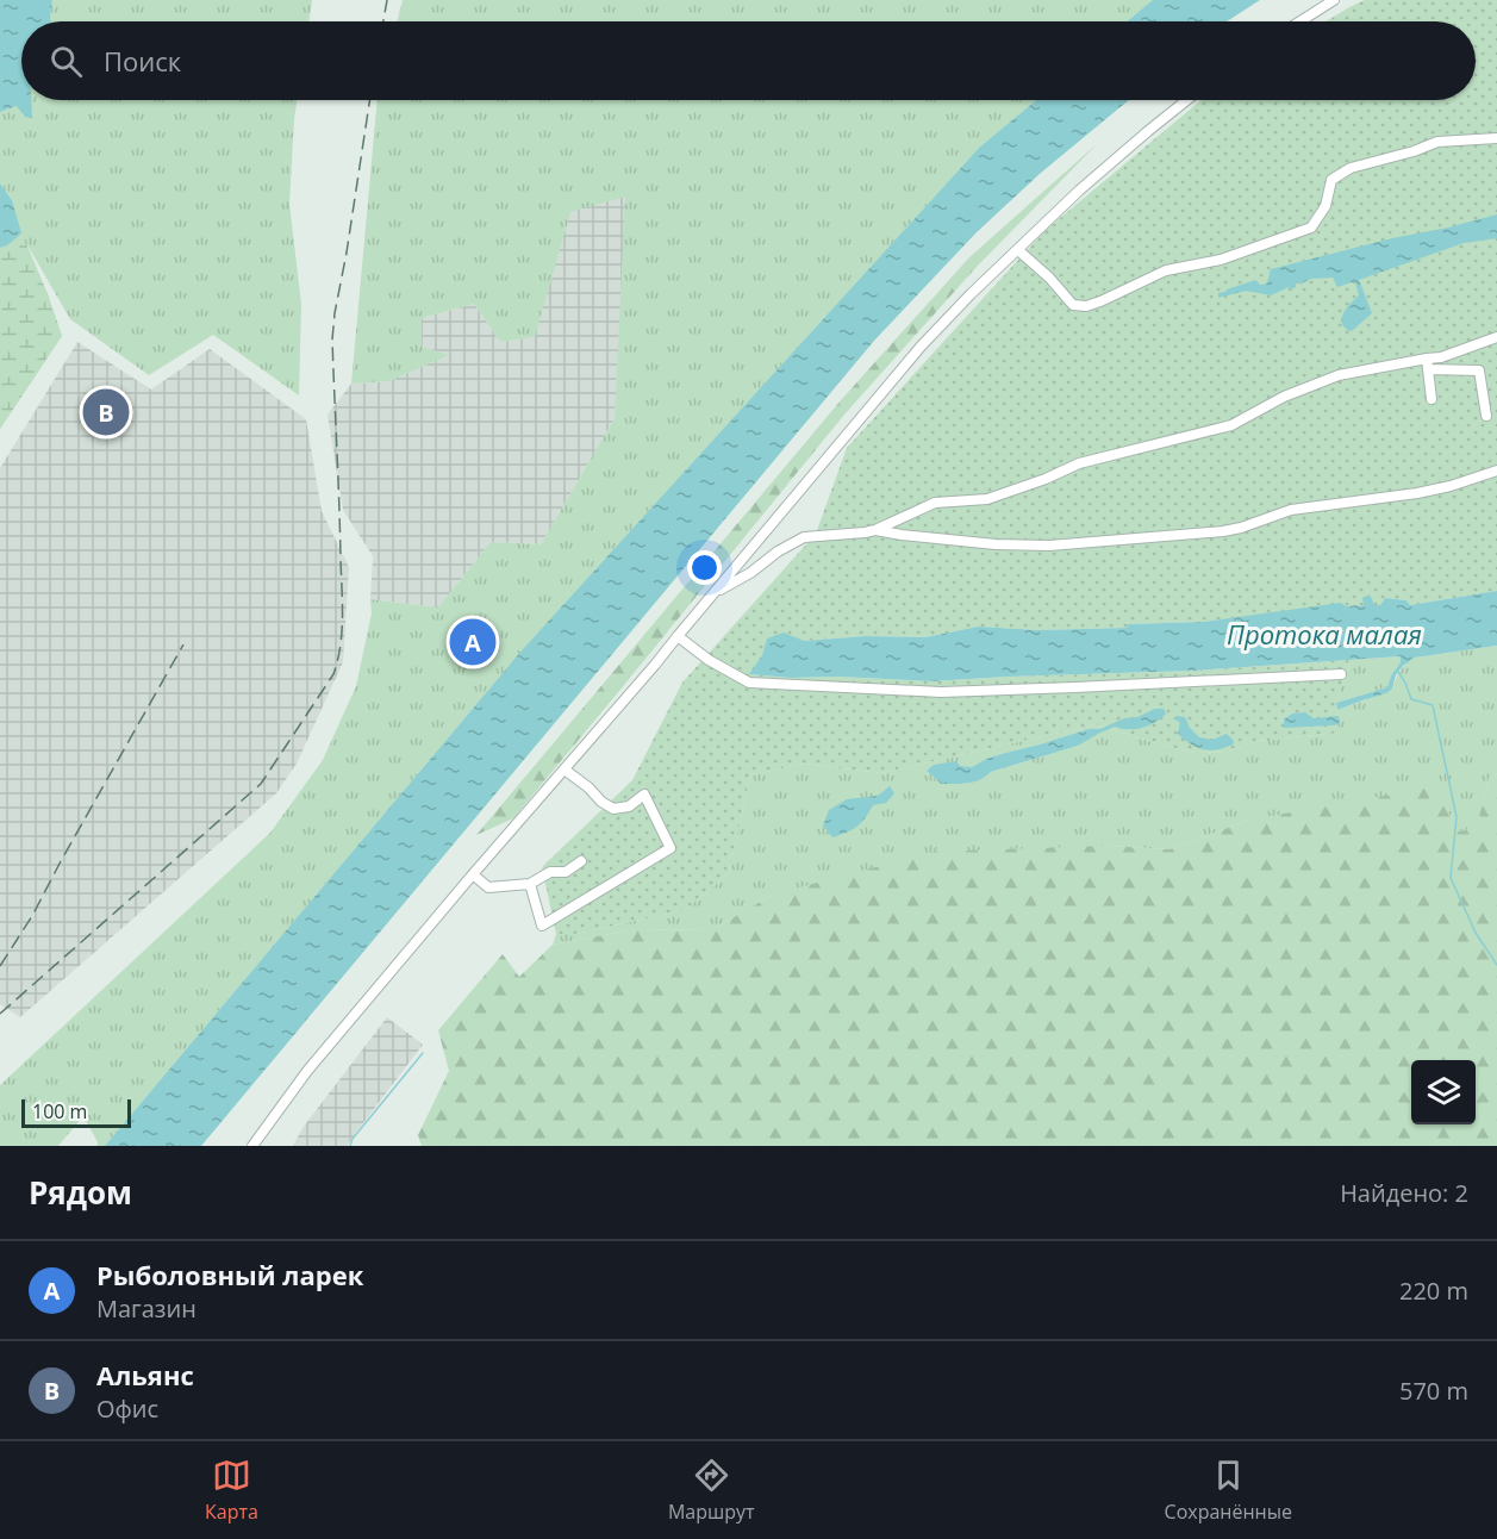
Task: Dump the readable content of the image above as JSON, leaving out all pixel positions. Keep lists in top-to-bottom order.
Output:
{
  "water": ["Протока малая"],
  "scale_bar": "100 m",
  "page": {
    "search": "Поиск",
    "pins": ["B", "A"],
    "scale": "100 m",
    "heading": ["Рядом", "Найдено: 2"],
    "list": [
      {
        "mark": "A",
        "name": "Рыболовный ларек",
        "note": "Магазин",
        "value": "220 m"
      },
      {
        "mark": "B",
        "name": "Альянс",
        "note": "Офис",
        "value": "570 m"
      }
    ],
    "nav": ["Карта", "Маршрут", "Сохранённые"]
  }
}
